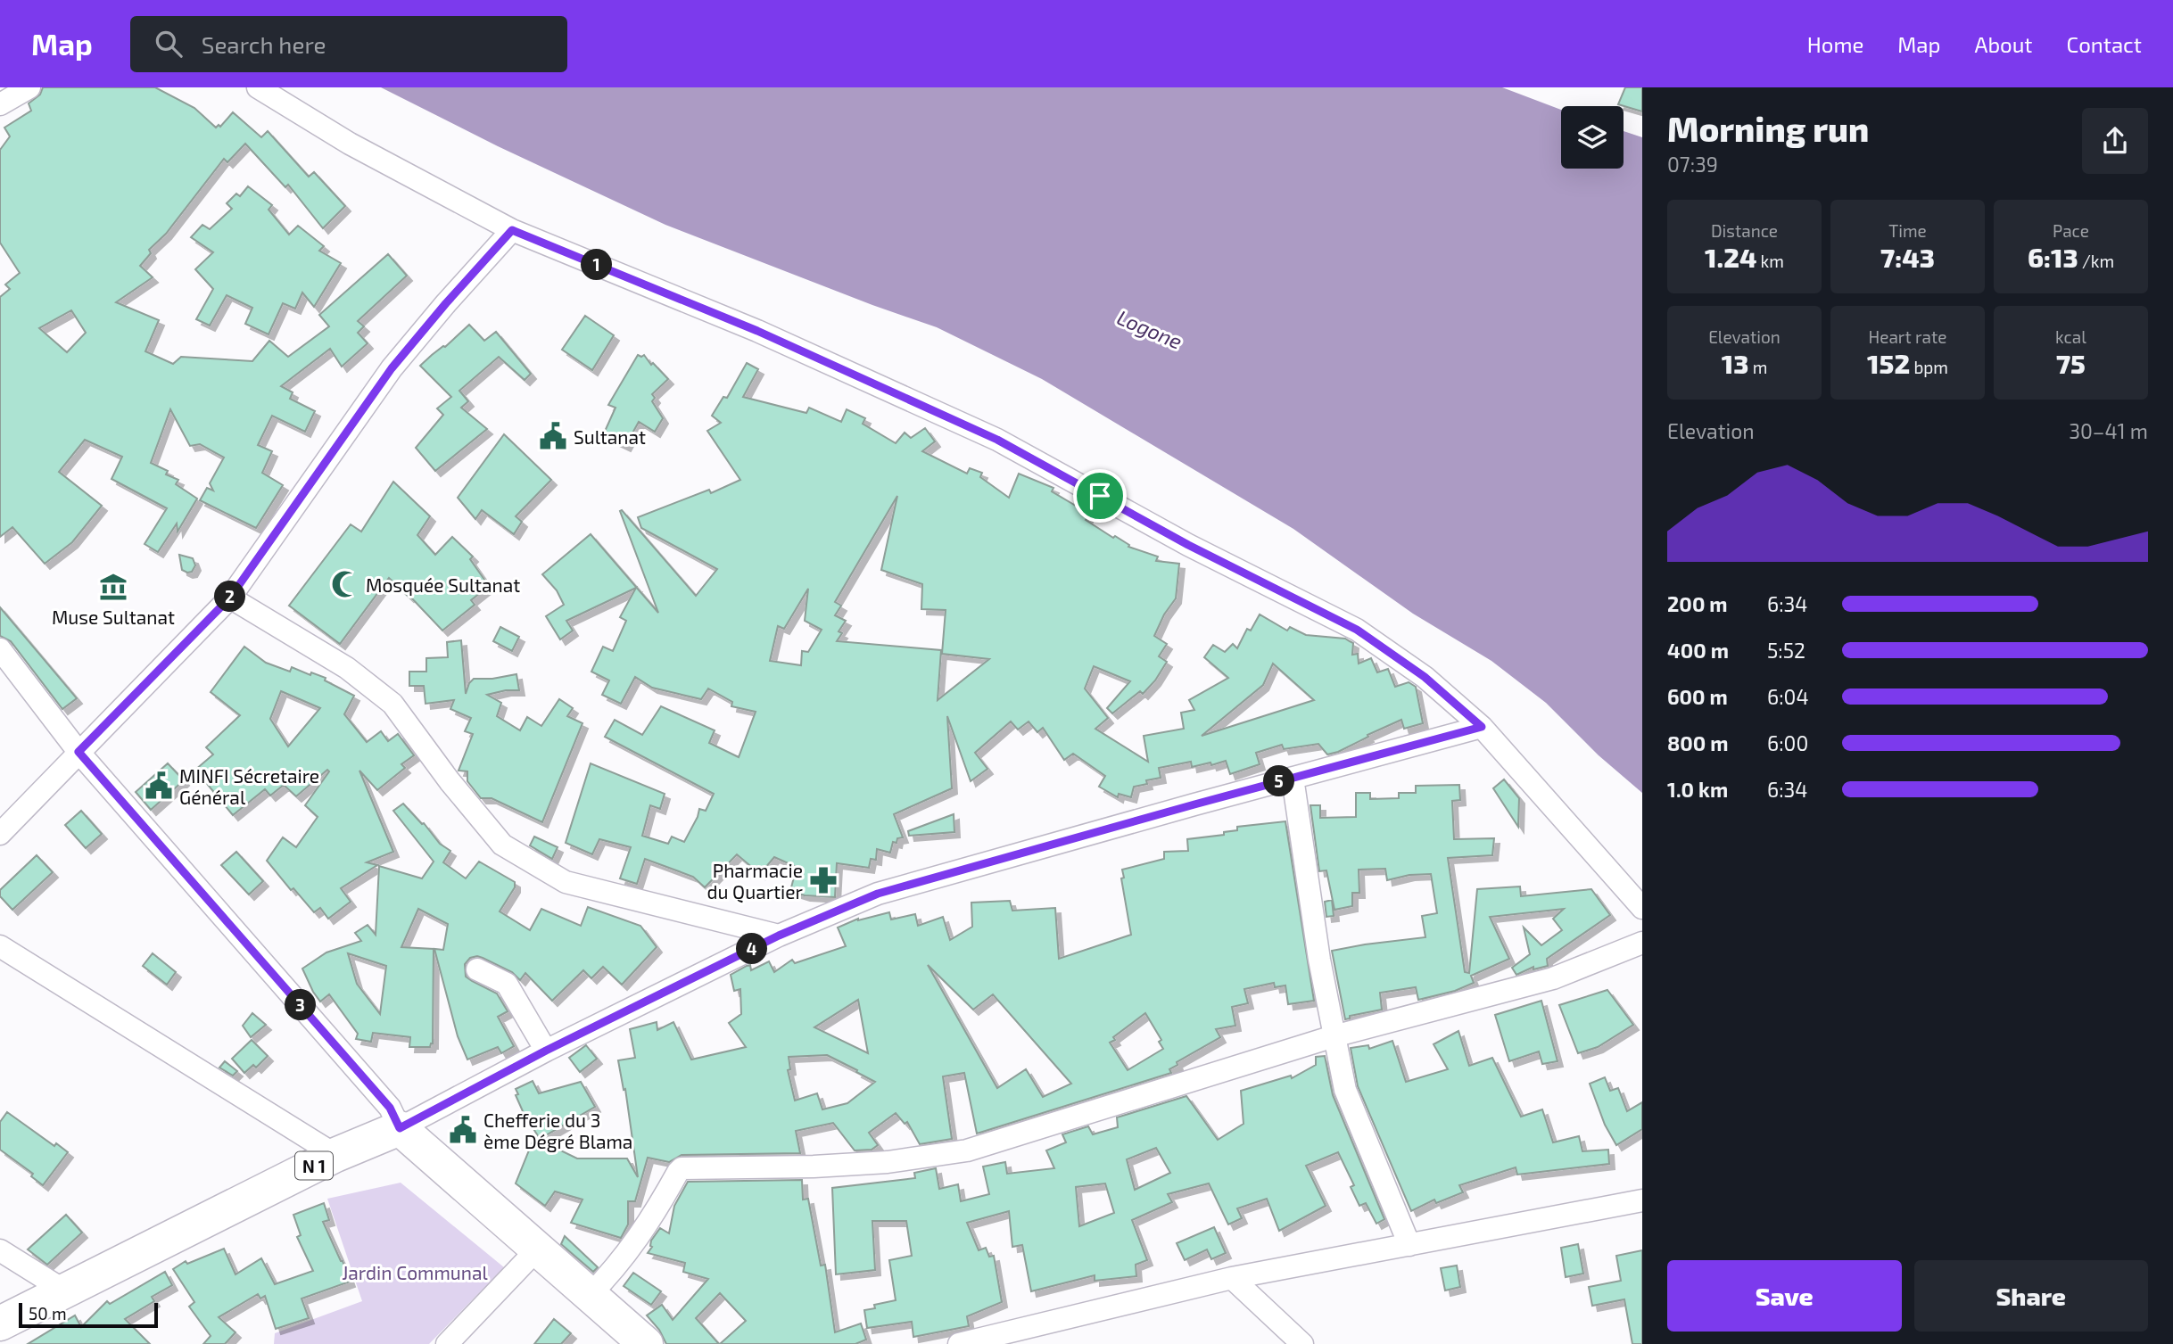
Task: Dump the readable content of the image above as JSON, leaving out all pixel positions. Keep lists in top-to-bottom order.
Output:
{
  "streets": {
    "highway": ["N 1"]
  },
  "water": ["Logone"],
  "parks": ["Jardin Communal"],
  "places": {
    "public building": ["Sultanat", "MINFI Sécretaire Général", "Chefferie du 3 ème Dégré Blama"],
    "mosque": ["Mosquée Sultanat"],
    "museum": ["Muse Sultanat"],
    "pharmacy": ["Pharmacie du Quartier"]
  },
  "scale_bar": "50 m",
  "page": {
    "header": "Map",
    "search": "Search here",
    "nav": [
      "Home",
      "Map",
      "About",
      "Contact"
    ],
    "heading": ["Morning run", "07:39"],
    "stats": [
      ["Distance", "1.24 km"],
      ["Time", "7:43"],
      ["Pace", "6:13 /km"],
      ["Elevation", "13 m"],
      ["Heart rate", "152 bpm"],
      ["kcal", "75"]
    ],
    "pins": [
      "1",
      "2",
      "5",
      "4",
      "3"
    ],
    "chart": ["Elevation", "30–41 m"],
    "list": [
      {
        "name": "200 m",
        "note": "6:34"
      },
      {
        "name": "400 m",
        "note": "5:52"
      },
      {
        "name": "600 m",
        "note": "6:04"
      },
      {
        "name": "800 m",
        "note": "6:00"
      },
      {
        "name": "1.0 km",
        "note": "6:34"
      }
    ],
    "buttons": ["Save", "Share"],
    "scale": "50 m"
  }
}
